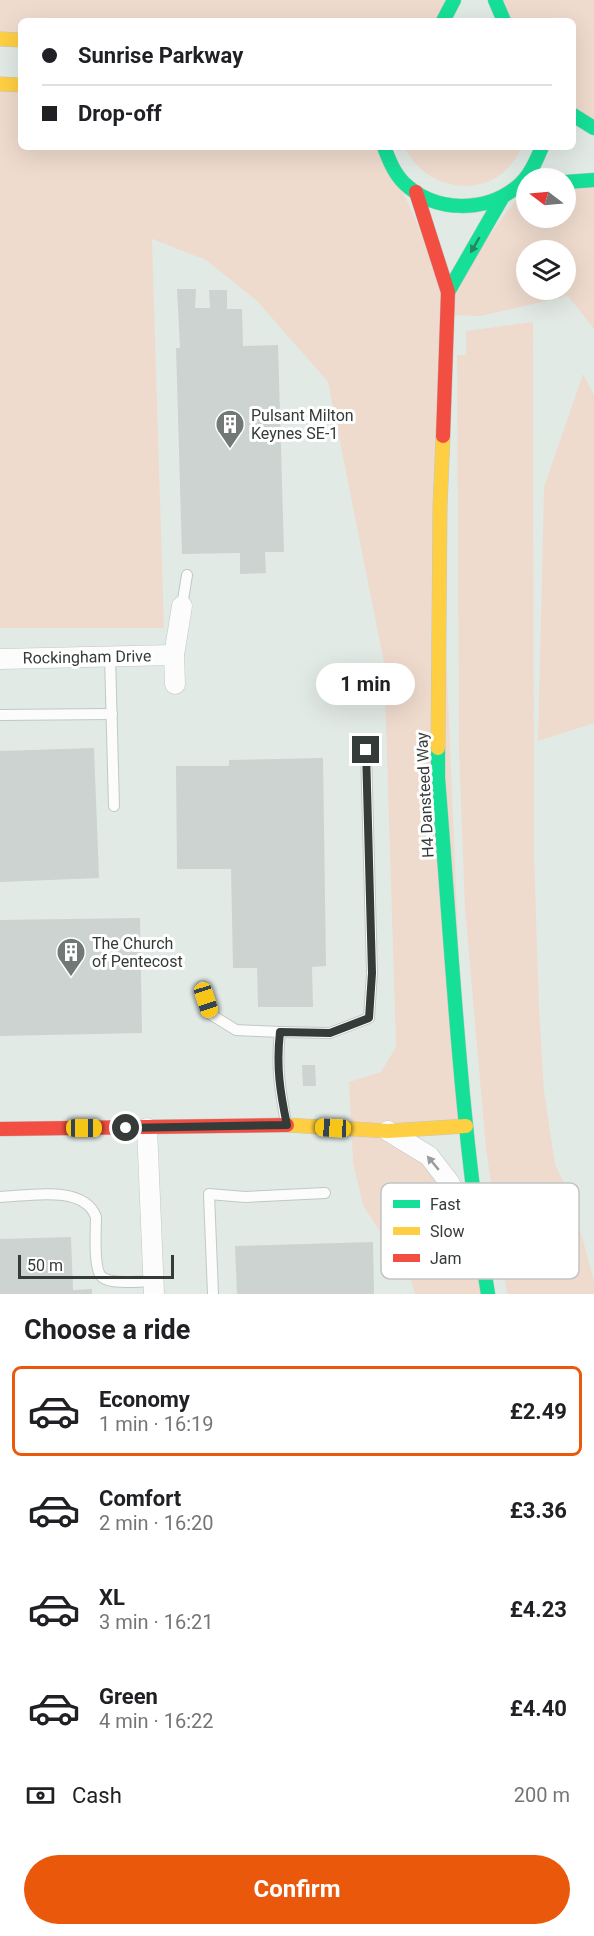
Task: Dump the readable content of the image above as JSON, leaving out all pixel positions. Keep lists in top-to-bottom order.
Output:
{
  "streets": {
    "street": ["Rockingham Drive", "H4 Dansteed Way"]
  },
  "places": {
    "building": ["Pulsant Milton Keynes SE-1", "The Church of Pentecost"]
  },
  "legend": ["Fast", "Slow", "Jam"],
  "scale_bar": "50 m",
  "north": "left",
  "page": {
    "banner": ["Sunrise Parkway", "Drop-off"],
    "bubble": "1 min",
    "scale": "50 m",
    "heading": "Choose a ride",
    "list": [
      {
        "name": "Economy",
        "note": "1 min · 16:19",
        "value": "£2.49"
      },
      {
        "name": "Comfort",
        "note": "2 min · 16:20",
        "value": "£3.36"
      },
      {
        "name": "XL",
        "note": "3 min · 16:21",
        "value": "£4.23"
      },
      {
        "name": "Green",
        "note": "4 min · 16:22",
        "value": "£4.40"
      }
    ],
    "pay": ["Cash", "200 m"],
    "buttons": "Confirm"
  }
}
